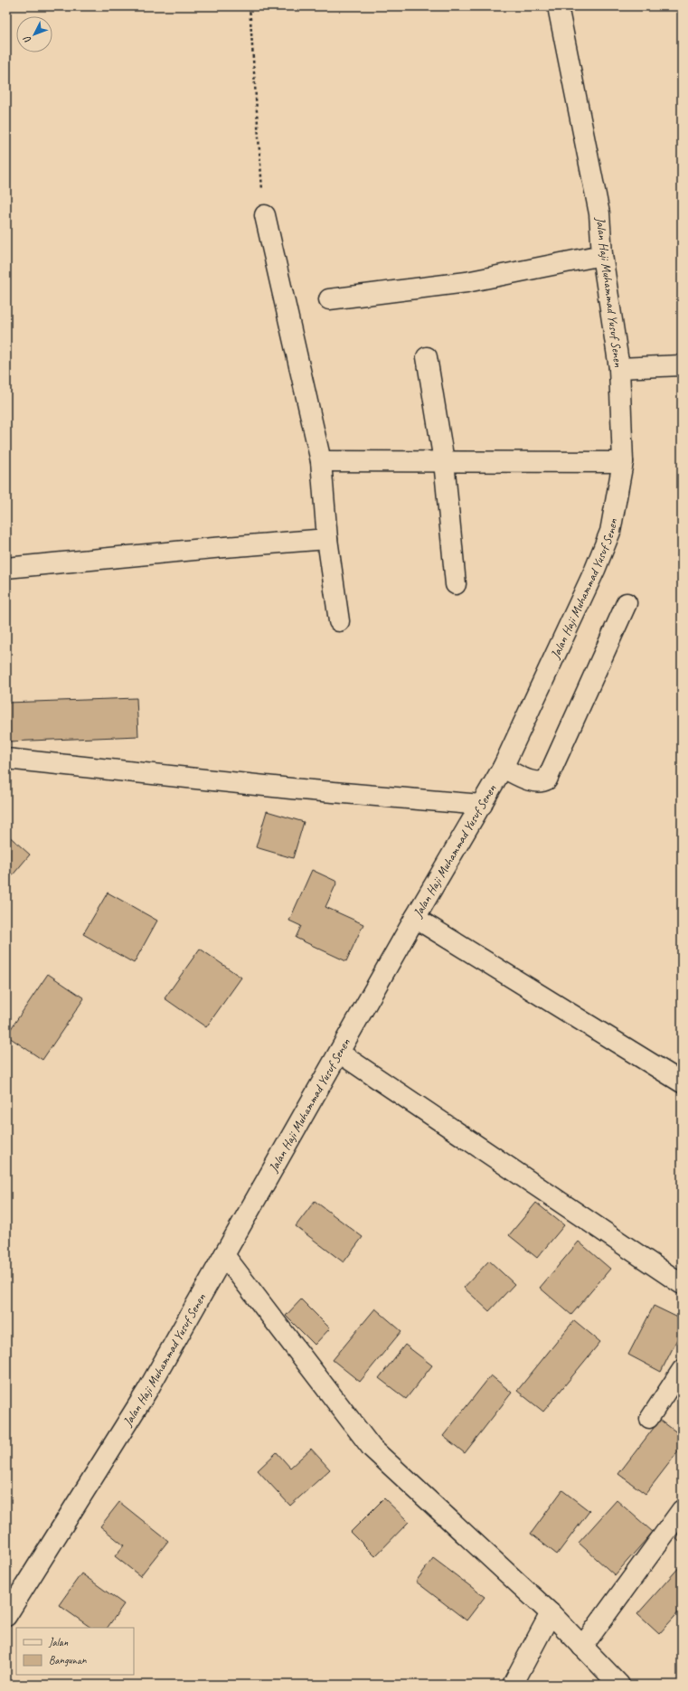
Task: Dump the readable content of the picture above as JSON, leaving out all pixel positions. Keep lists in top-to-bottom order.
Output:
{
  "streets": {
    "street": ["Jalan Haji Muhammad Yusuf Senen"]
  },
  "legend": ["Jalan", "Bangunan"],
  "north": "bottom left"
}
